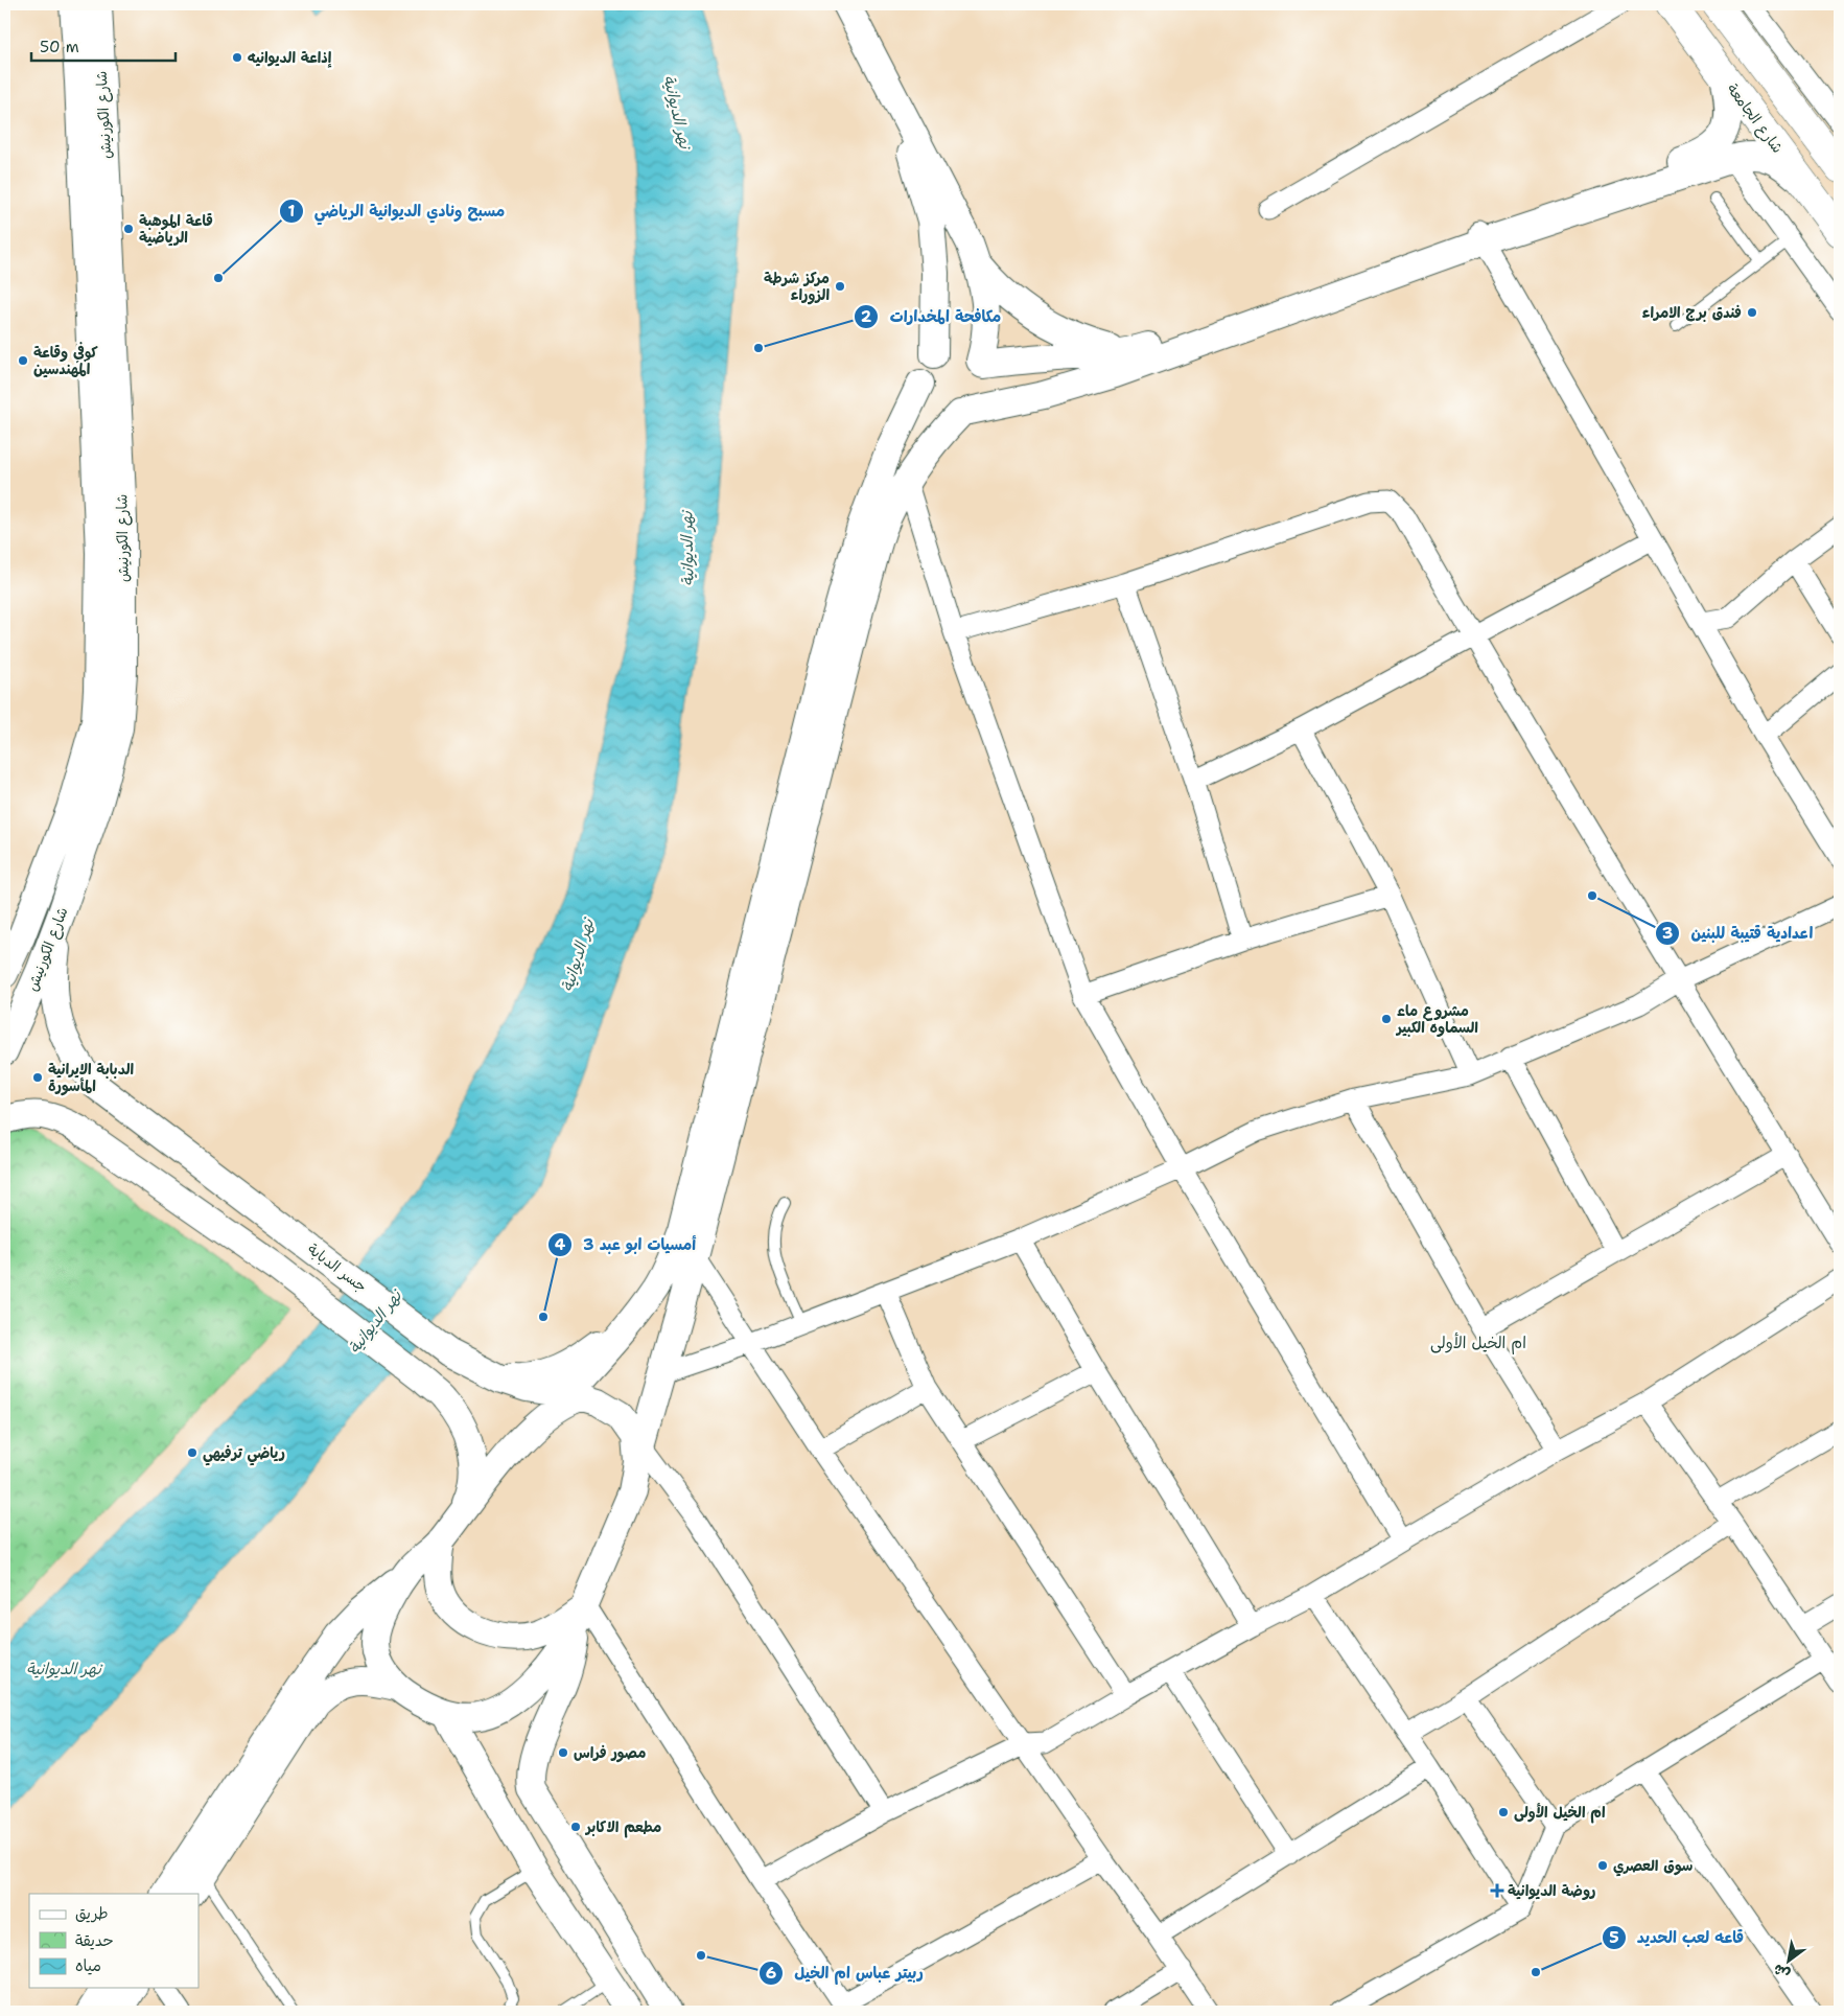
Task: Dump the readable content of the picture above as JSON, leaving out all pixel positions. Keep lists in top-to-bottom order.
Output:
{
  "streets": {
    "main road": ["شارع الكورنيش", "شارع الجامعة", "جسر الدبابة"]
  },
  "crossings": [
    ["شارع الكورنيش", "جسر الدبابة"]
  ],
  "districts": ["ام الخيل الأولى"],
  "water": ["نهر الديوانية"],
  "places": {
    "other": [
      "إذاعة الديوانيه",
      "قاعة الموهبة الرياضية",
      "مسبح ونادي الديوانية الرياضي",
      "مركز شرطة الزوراء",
      "فندق برج الامراء",
      "مكافحة المخدارات",
      "كوفي وقاعة المهندسين",
      "اعدادية قتيبة للبنين",
      "مشروع ماء السماوه الكبير",
      "الدبابة الايرانية المأسورة",
      "أمسيات ابو عبد 3",
      "رياضي ترفيهي",
      "مصور فراس",
      "ام الخيل الأولى",
      "مطعم الاكابر",
      "سوق العصري",
      "ربيتر عباس ام الخيل",
      "قاعه لعب الحديد"
    ],
    "health": ["روضة الديوانية"]
  },
  "legend": ["طريق", "حديقة", "مياه"],
  "scale_bar": "50 m",
  "north": "bottom left"
}
